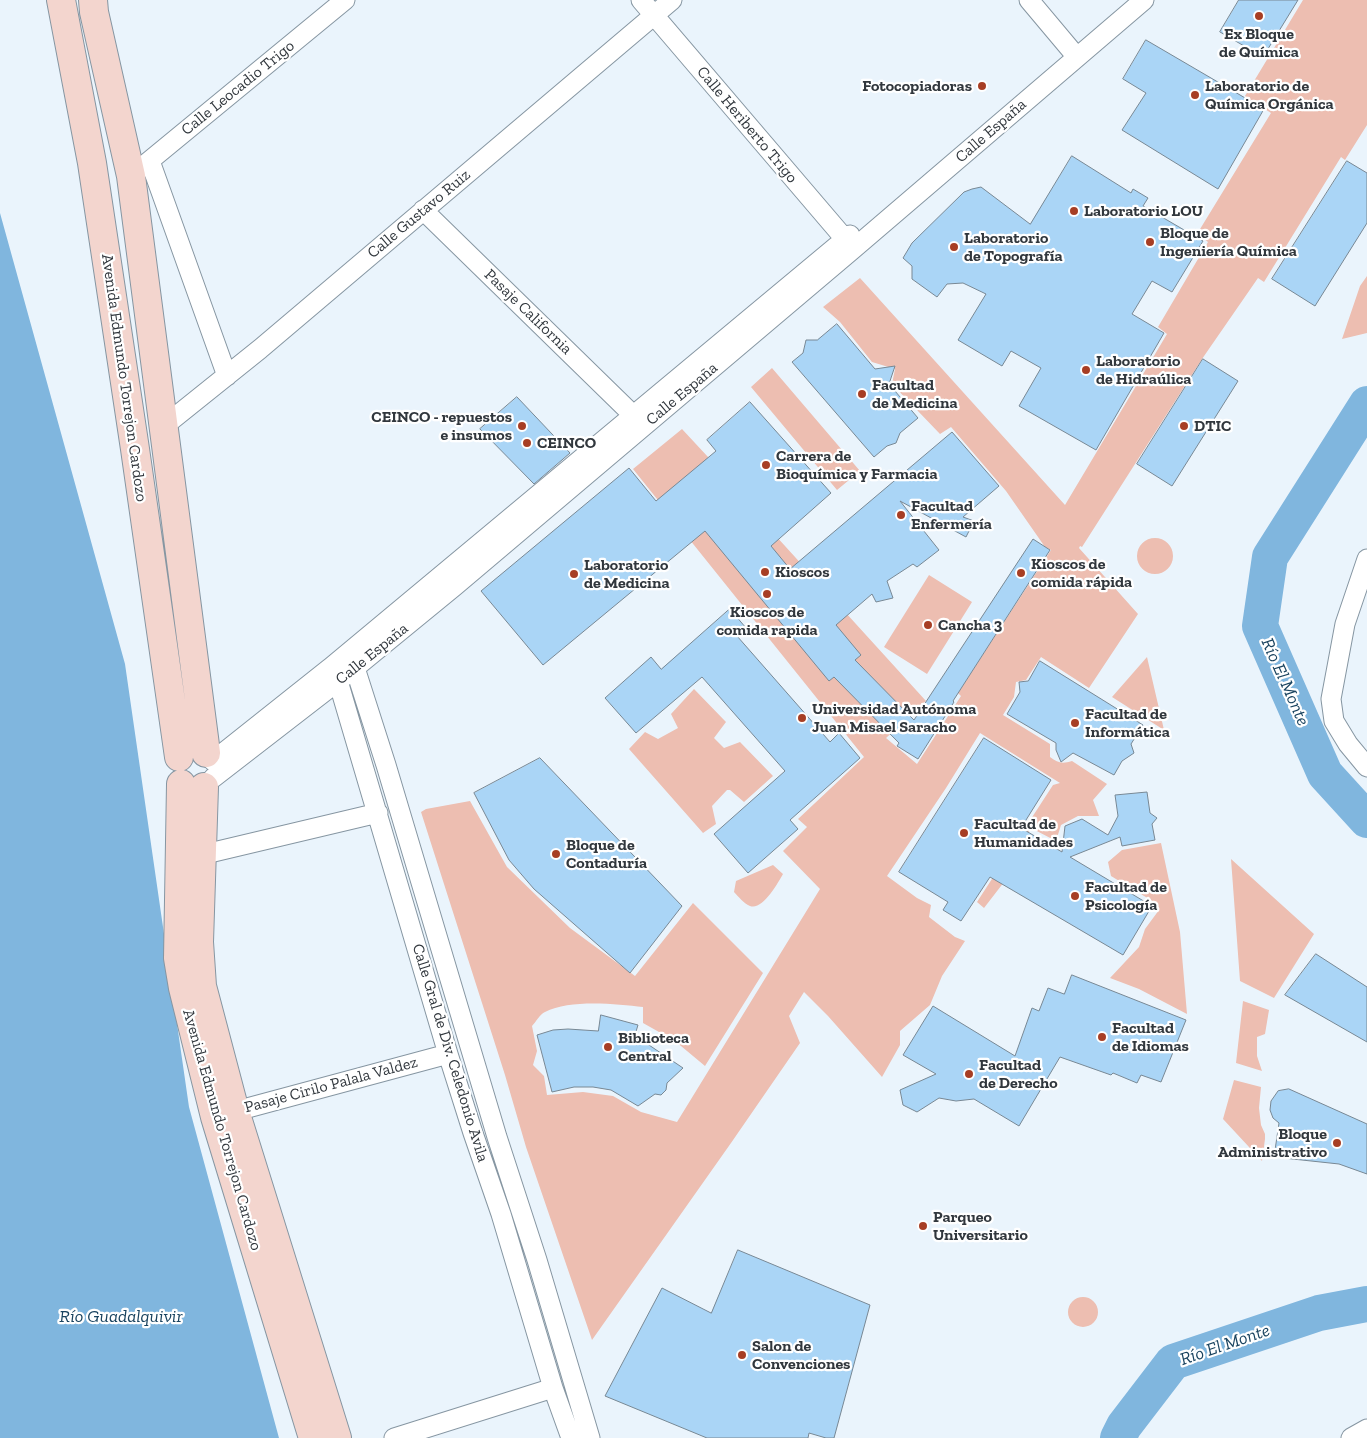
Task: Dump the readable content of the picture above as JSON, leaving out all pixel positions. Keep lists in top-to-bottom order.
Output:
{
  "streets": {
    "street": [
      "Calle Leocadio Trigo",
      "Calle Heriberto Trigo",
      "Calle España",
      "Calle Gustavo Ruiz",
      "Pasaje California",
      "Avenida Edmundo Torrejon Cardozo",
      "Calle Gral de Div. Celedonio Avila",
      "Pasaje Cirilo Palala Valdez"
    ]
  },
  "crossings": [
    ["Calle Leocadio Trigo", "Avenida Edmundo Torrejon Cardozo"],
    ["Calle Heriberto Trigo", "Calle España"],
    ["Calle Heriberto Trigo", "Calle Gustavo Ruiz"],
    ["Calle España", "Pasaje California"],
    ["Calle España", "Avenida Edmundo Torrejon Cardozo"],
    ["Calle España", "Calle Gral de Div. Celedonio Avila"],
    ["Calle Gustavo Ruiz", "Pasaje California"],
    ["Calle Gustavo Ruiz", "Avenida Edmundo Torrejon Cardozo"],
    ["Avenida Edmundo Torrejon Cardozo", "Pasaje Cirilo Palala Valdez"],
    ["Calle Gral de Div. Celedonio Avila", "Pasaje Cirilo Palala Valdez"]
  ],
  "water": ["Río El Monte", "Río Guadalquivir"],
  "places": [
    "Ex Bloque de Química",
    "Fotocopiadoras",
    "Laboratorio de Química Orgánica",
    "Laboratorio LOU",
    "Bloque de Ingeniería Química",
    "Laboratorio de Topografía",
    "Laboratorio de Hidraúlica",
    "Facultad de Medicina",
    "CEINCO - repuestos e insumos",
    "DTIC",
    "CEINCO",
    "Carrera de Bioquímica y Farmacia",
    "Facultad Enfermería",
    "Kioscos",
    "Kioscos de comida rápida",
    "Laboratorio de Medicina",
    "Kioscos de comida rapida",
    "Cancha 3",
    "Universidad Autónoma Juan Misael Saracho",
    "Facultad de Informática",
    "Facultad de Humanidades",
    "Bloque de Contaduría",
    "Facultad de Psicología",
    "Facultad de Idiomas",
    "Biblioteca Central",
    "Facultad de Derecho",
    "Bloque Administrativo",
    "Parqueo Universitario",
    "Salon de Convenciones"
  ]
}
